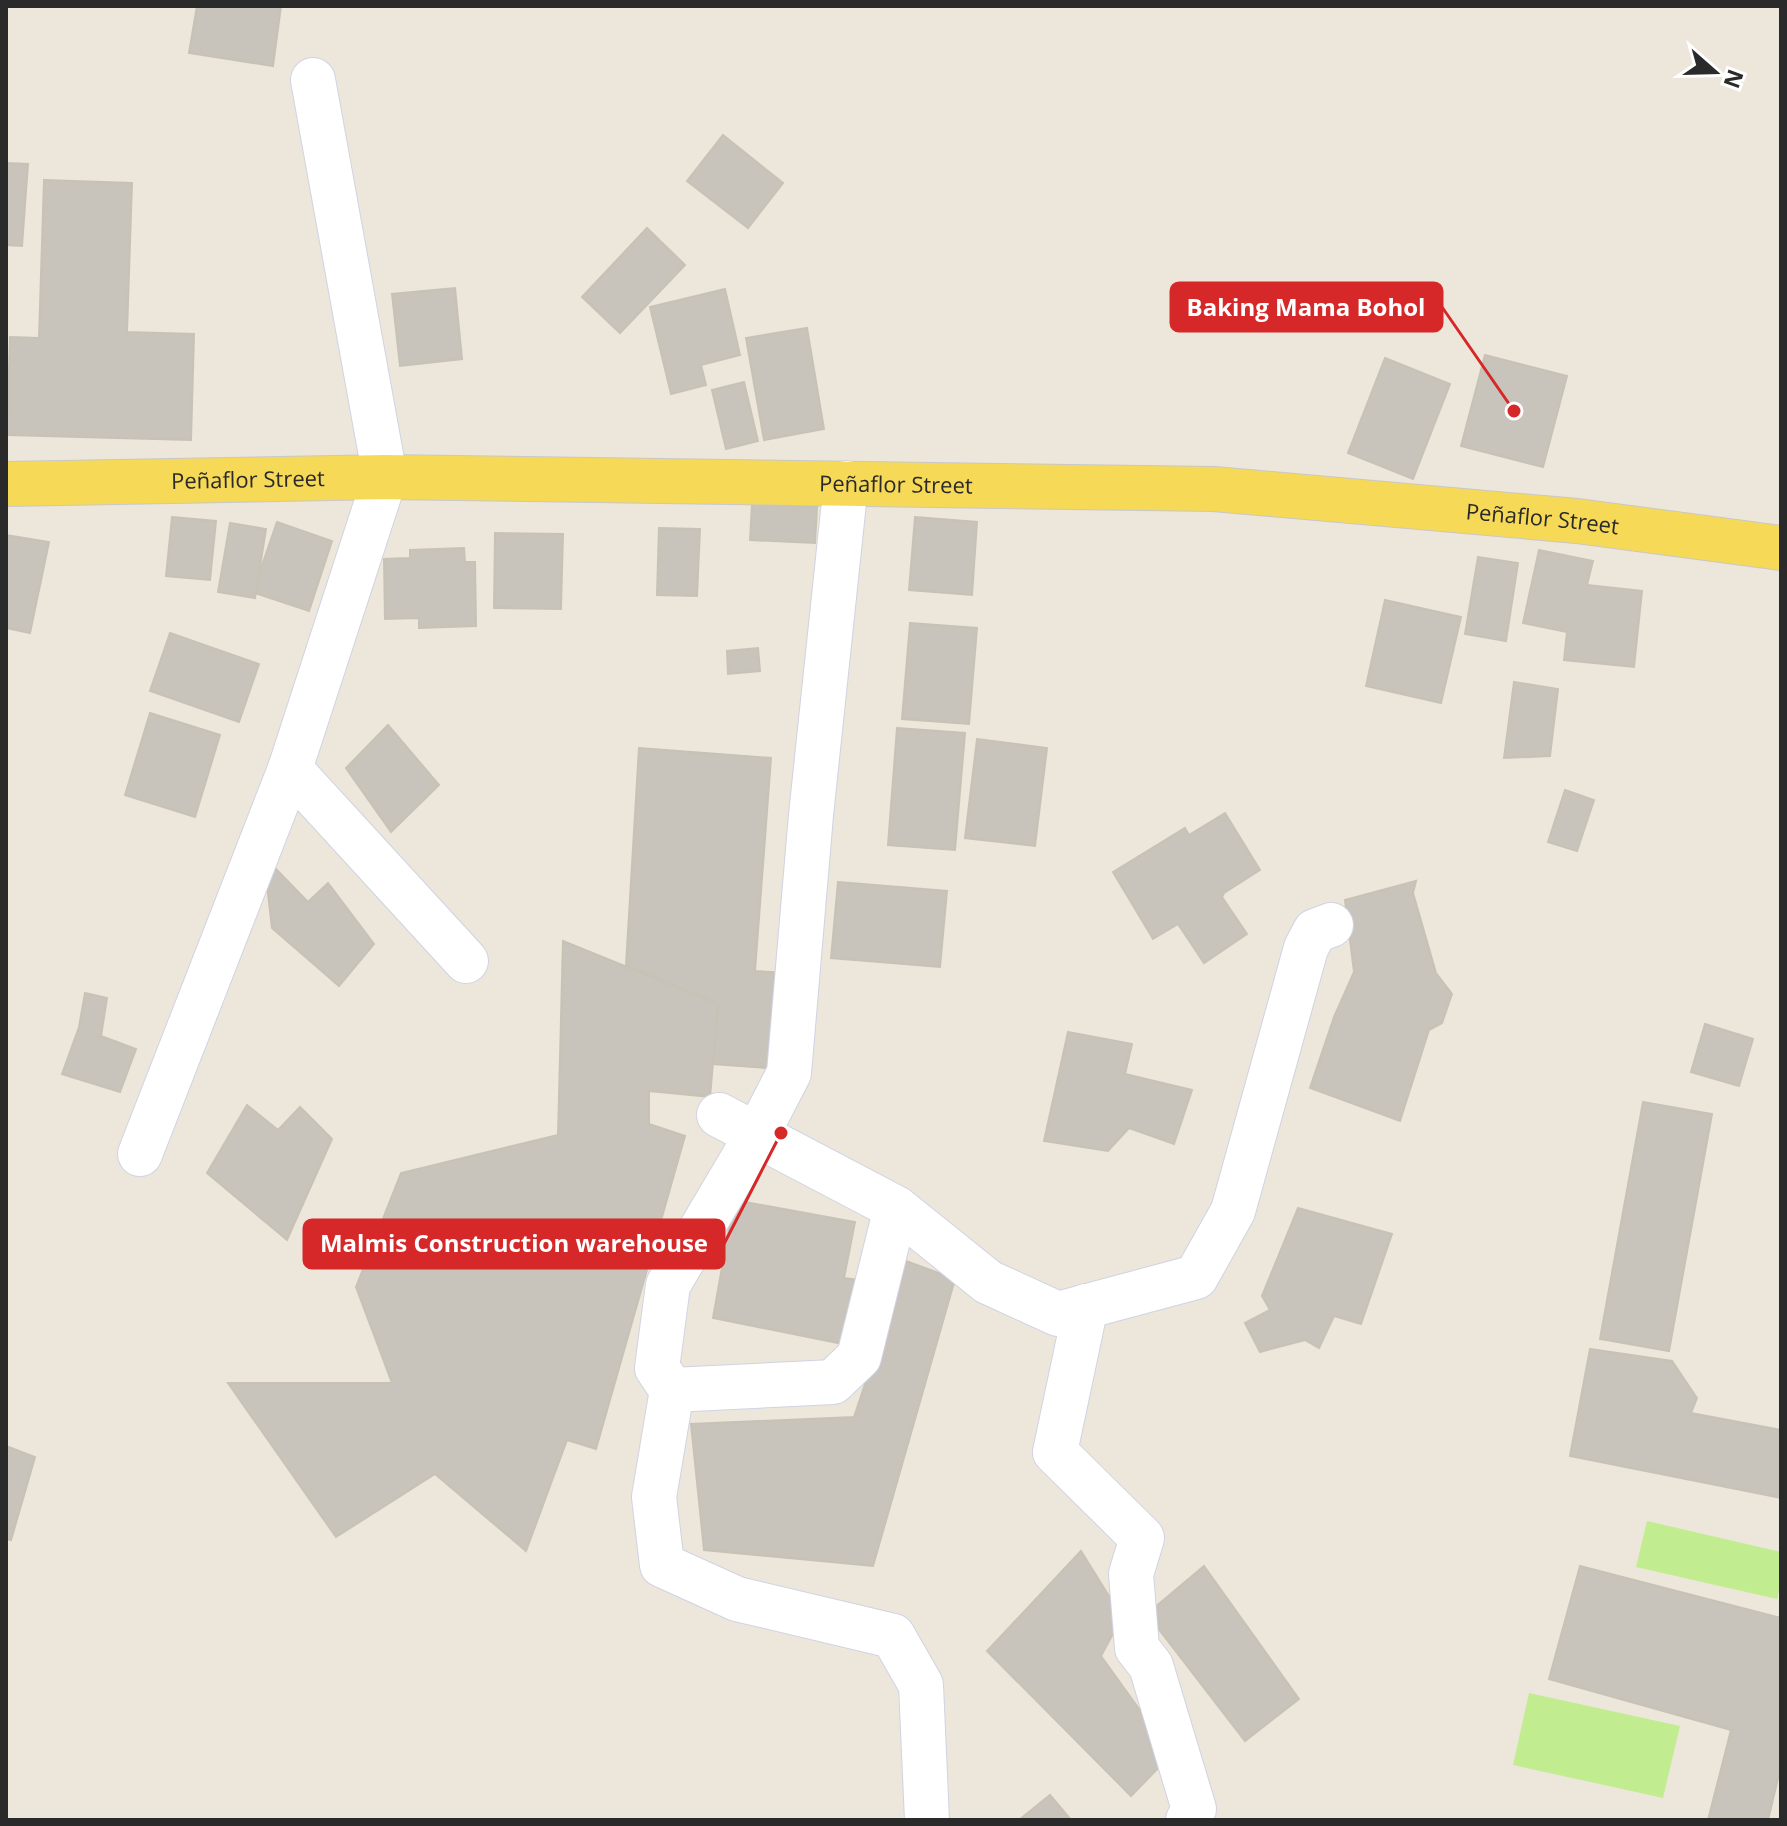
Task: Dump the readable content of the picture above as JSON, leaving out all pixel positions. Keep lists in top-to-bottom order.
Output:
{
  "streets": {
    "main road": ["Peñaflor Street"]
  },
  "places": ["Baking Mama Bohol", "Malmis Construction warehouse"],
  "north": "right"
}
